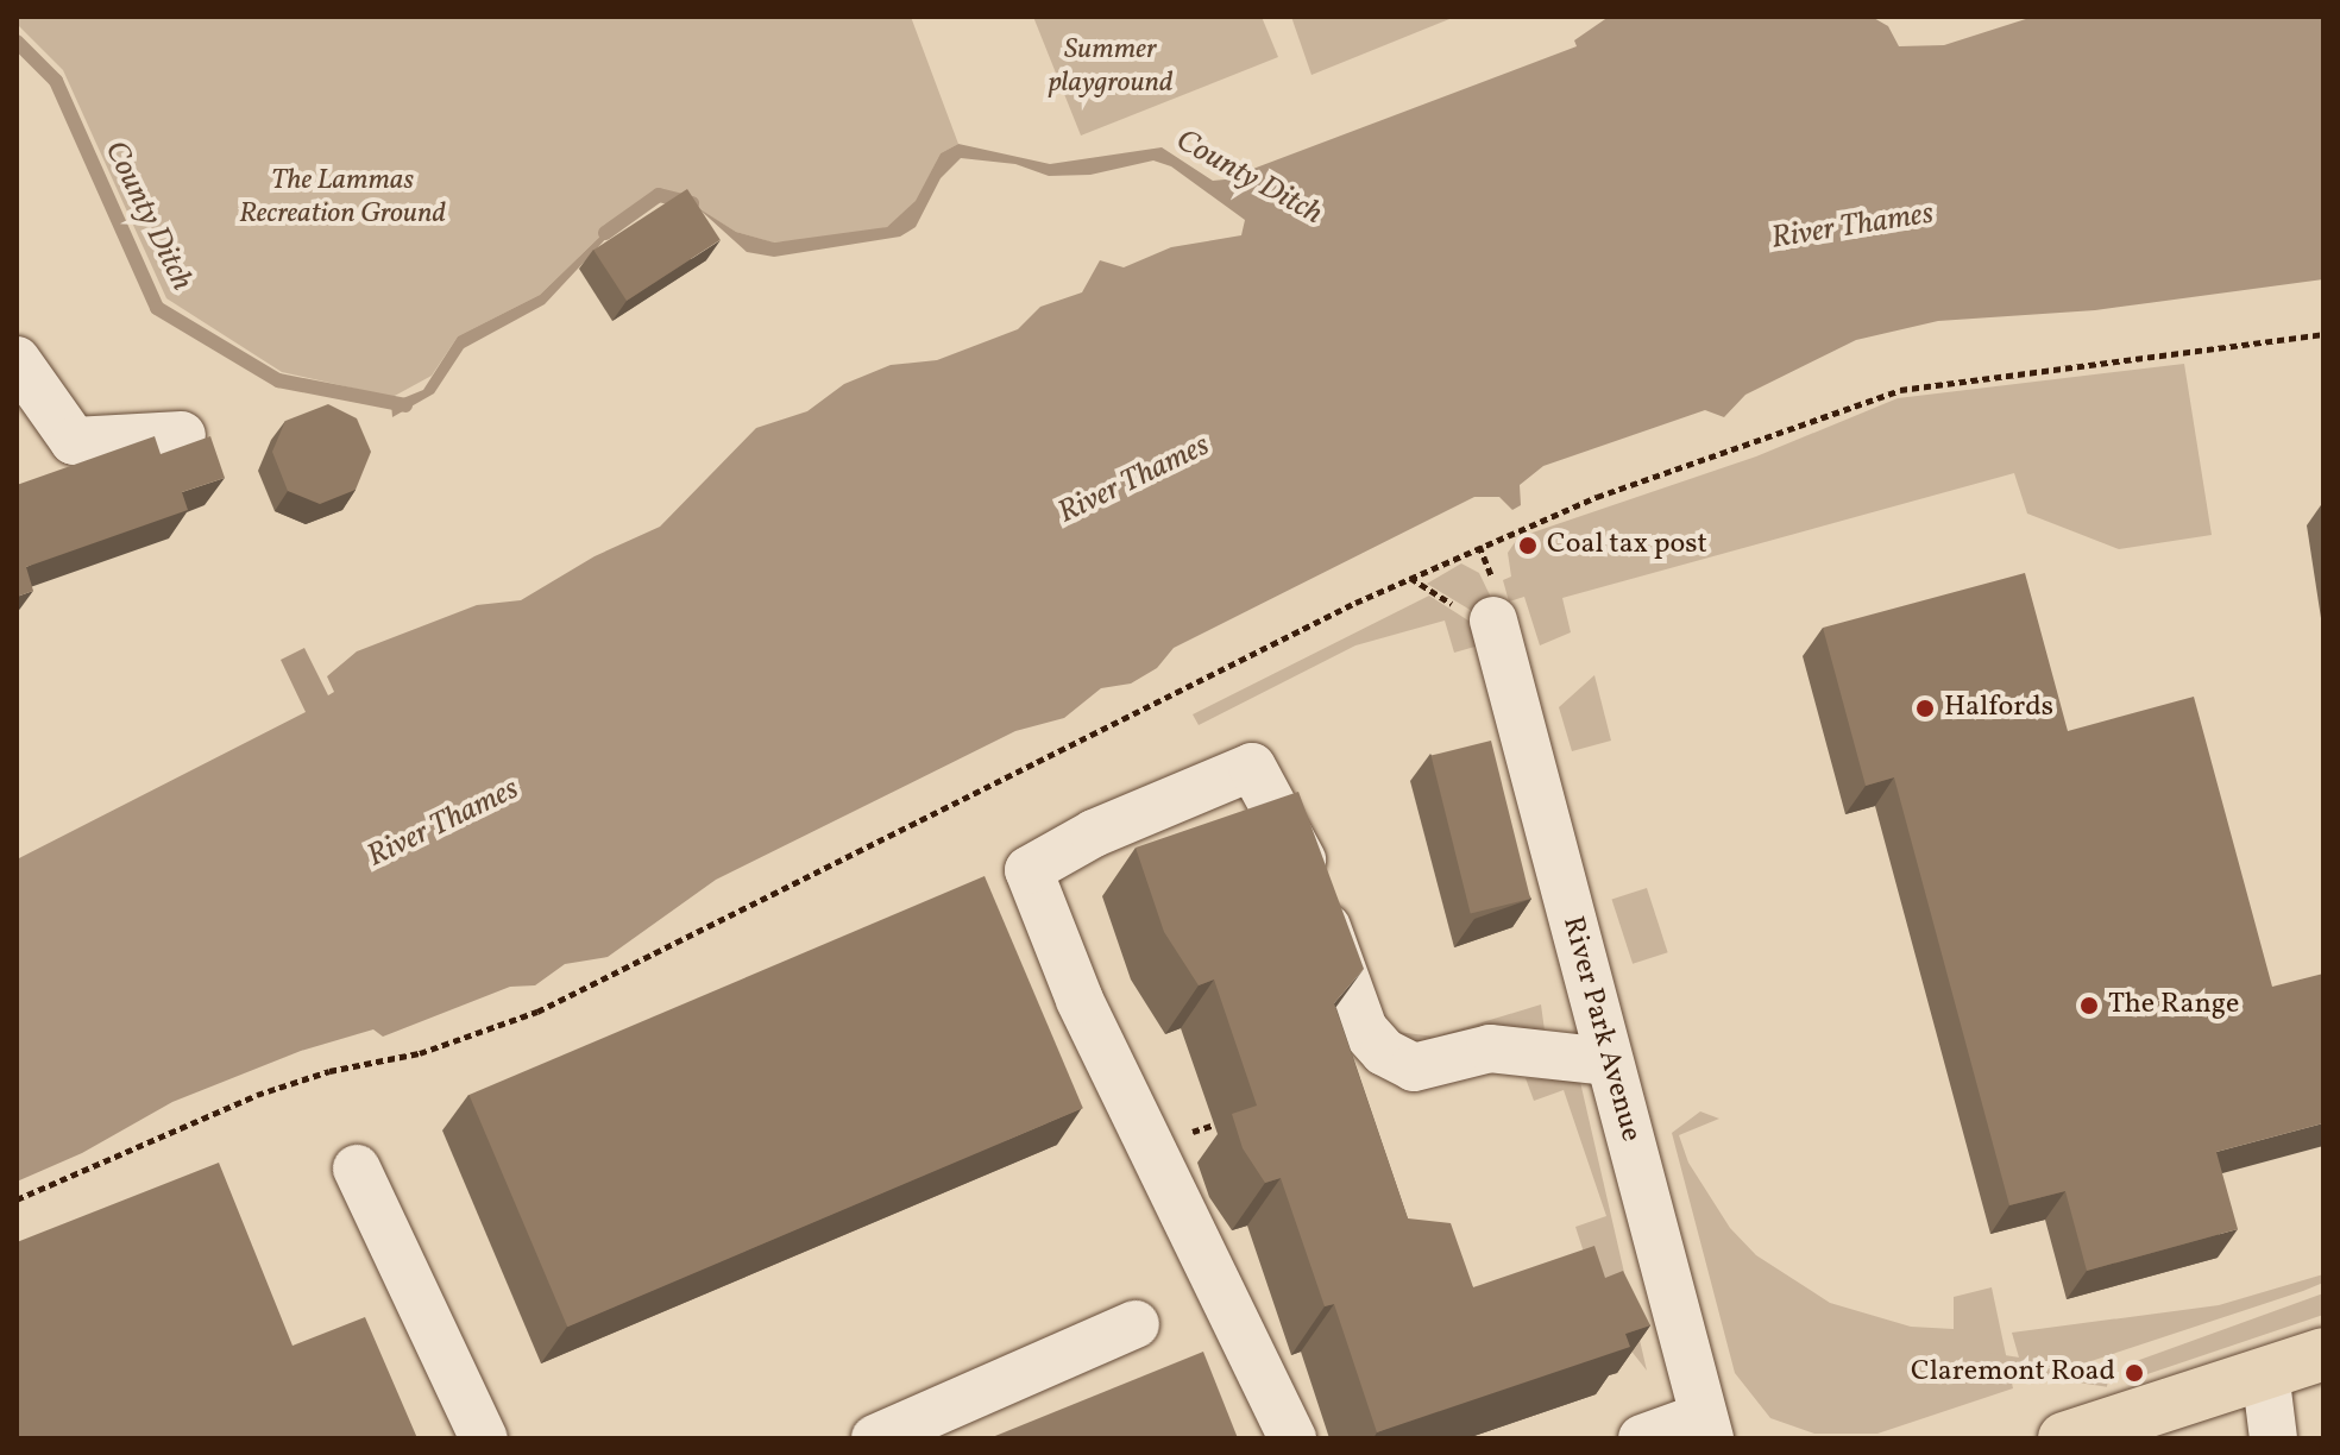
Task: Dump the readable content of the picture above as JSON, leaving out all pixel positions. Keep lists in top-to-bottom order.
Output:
{
  "streets": {
    "street": ["River Park Avenue"]
  },
  "water": ["County Ditch", "River Thames"],
  "parks": ["Summer playground", "The Lammas Recreation Ground"],
  "places": [
    "Coal tax post",
    "Halfords",
    "The Range",
    "Claremont Road"
  ]
}
